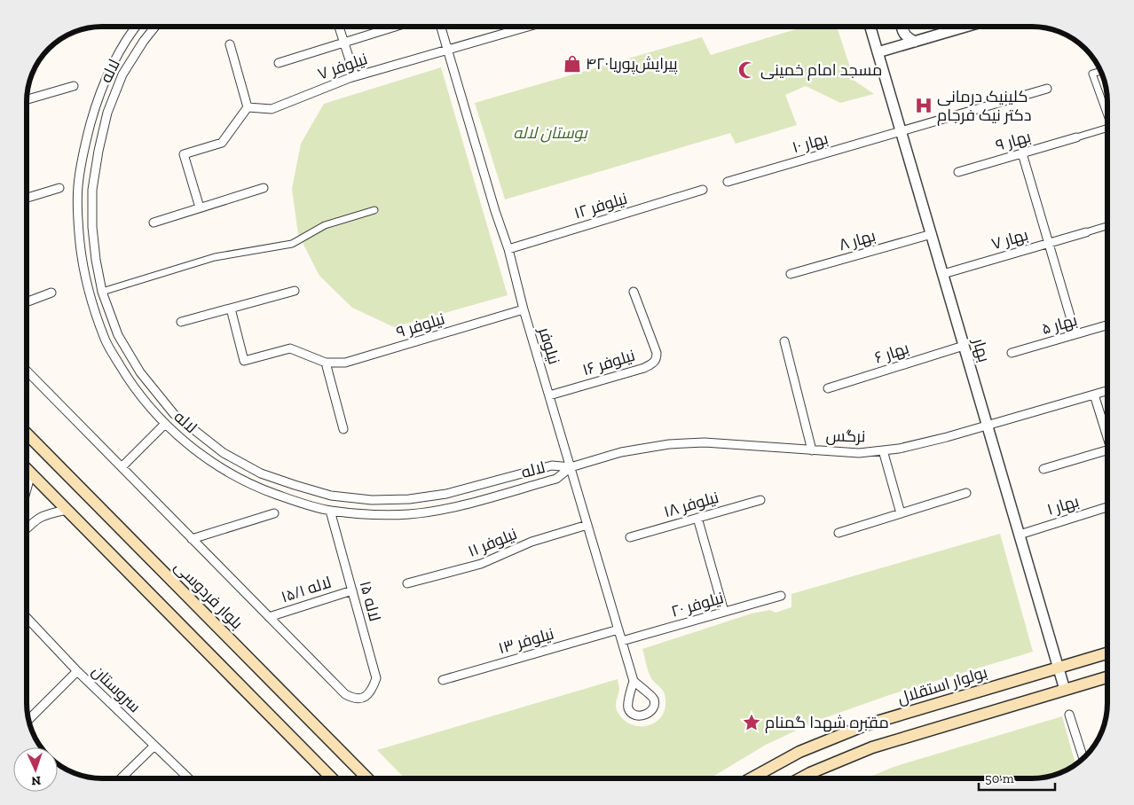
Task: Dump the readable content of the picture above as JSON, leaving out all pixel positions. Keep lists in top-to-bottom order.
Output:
{
  "streets": {
    "main road": ["بلوار فردوسی", "بولوار استقلال"],
    "street": [
      "نیلوفر ۷",
      "لاله",
      "بهار ۹",
      "بهار ۱۰",
      "نیلوفر ۱۲",
      "بهار ۷",
      "بهار ۸",
      "بهار ۵",
      "نیلوفر ۹",
      "نیلوفر",
      "بهار",
      "بهار ۶",
      "نیلوفر ۱۶",
      "نرگس",
      "نیلوفر ۱۸",
      "بهار ۱",
      "نیلوفر ۱۱",
      "لاله ۱۵/۱",
      "لاله ۱۵",
      "نیلوفر ۲۰",
      "نیلوفر ۱۳",
      "سروستان"
    ]
  },
  "crossings": [
    ["نیلوفر ۷", "نیلوفر"],
    ["لاله", "نیلوفر"],
    ["لاله", "نرگس"],
    ["لاله", "لاله ۱۵"],
    ["بهار ۱۰", "بهار"],
    ["نیلوفر ۱۲", "نیلوفر"],
    ["بهار ۷", "بهار"],
    ["بهار ۸", "بهار"],
    ["نیلوفر ۹", "نیلوفر"],
    ["نیلوفر", "نیلوفر ۱۶"],
    ["نیلوفر", "نرگس"],
    ["نیلوفر", "نیلوفر ۱۱"],
    ["نیلوفر", "نیلوفر ۲۰"],
    ["نیلوفر", "نیلوفر ۱۳"],
    ["بهار", "بهار ۶"],
    ["بهار", "نرگس"],
    ["بهار", "بهار ۱"],
    ["بهار", "بولوار استقلال"],
    ["لاله ۱۵/۱", "لاله ۱۵"]
  ],
  "parks": ["بوستان لاله"],
  "places": {
    "shop": ["پیرایش‌پوریا۴۲۰"],
    "mosque": ["مسجد امام خمینی"],
    "hospital": ["کلینیک درمانی دکتر نیک فرجام"],
    "place": ["مقبره شهدا گمنام"]
  },
  "scale_bar": "50 m",
  "north": "bottom"
}
